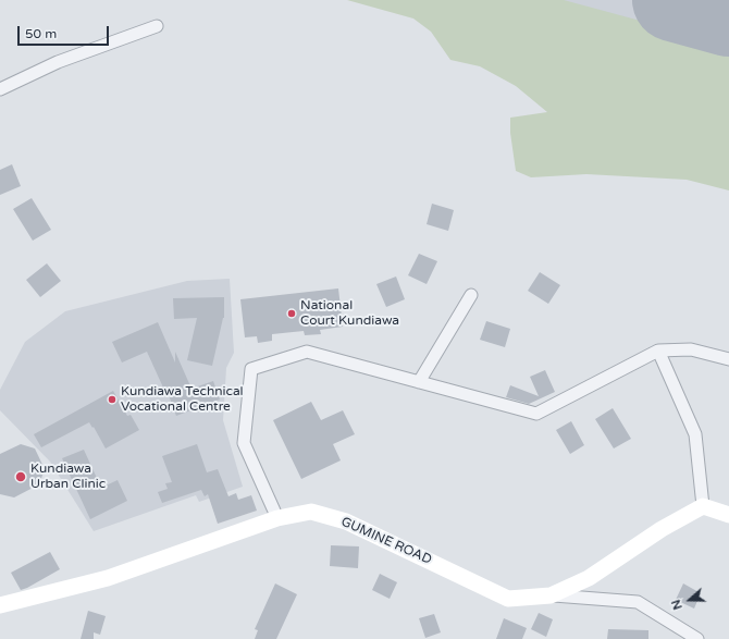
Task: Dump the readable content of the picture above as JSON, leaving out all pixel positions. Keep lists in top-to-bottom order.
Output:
{
  "streets": {
    "main road": ["GUMINE ROAD"]
  },
  "places": ["National Court Kundiawa", "Kundiawa Technical Vocational Centre", "Kundiawa Urban Clinic"],
  "scale_bar": "50 m",
  "north": "left"
}
